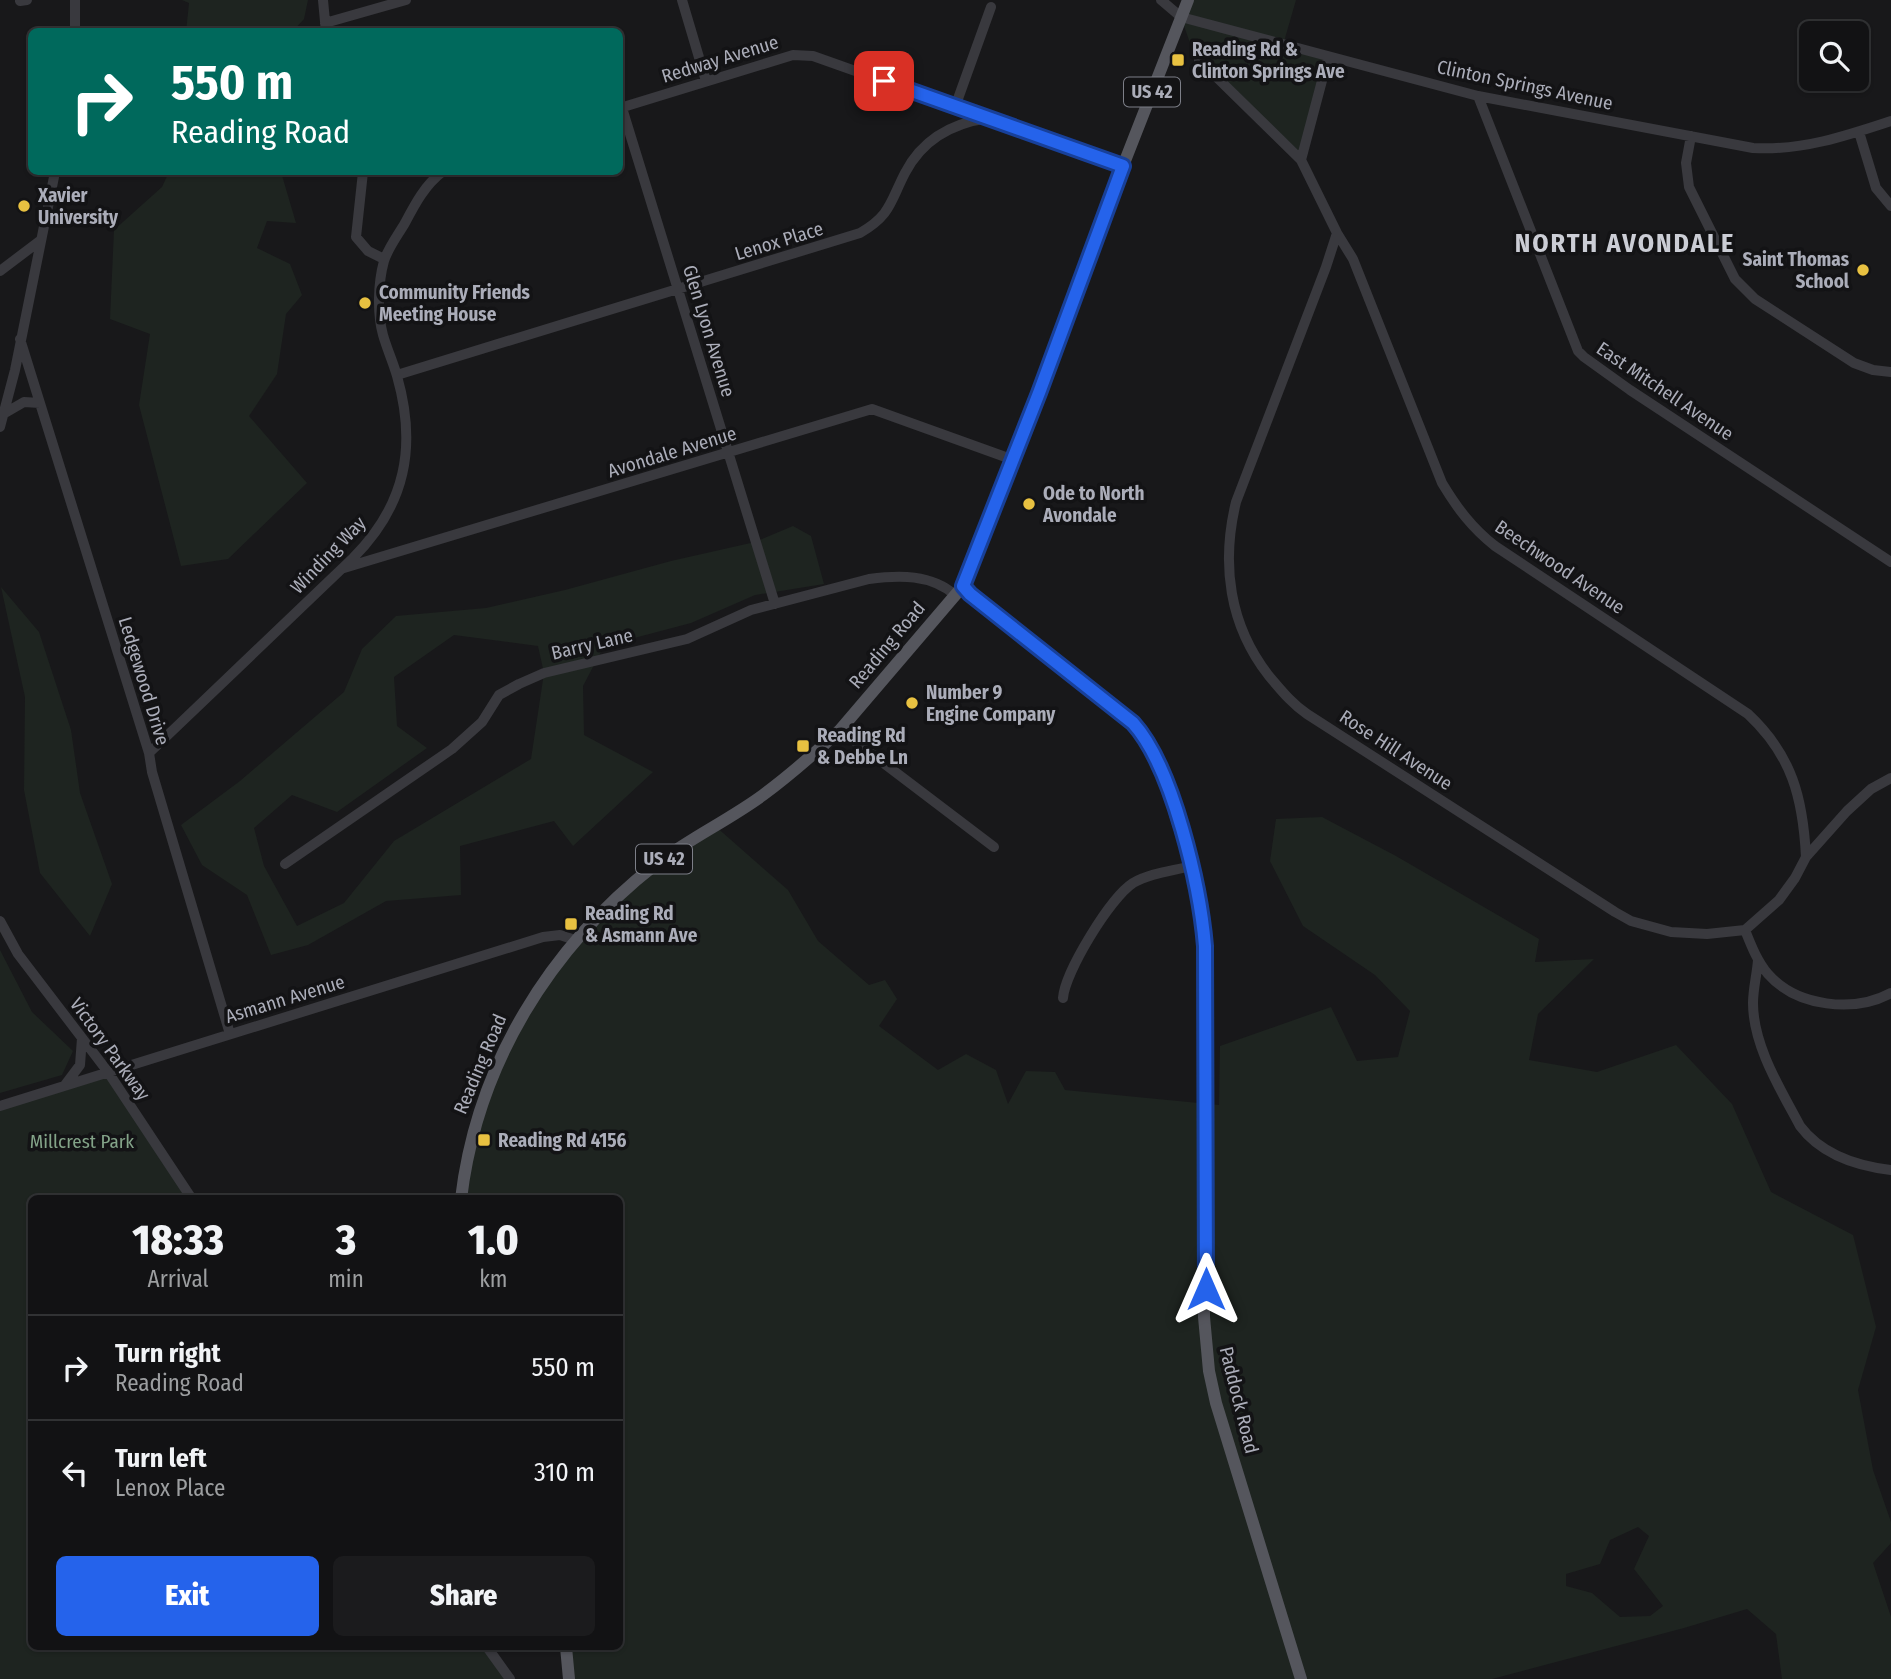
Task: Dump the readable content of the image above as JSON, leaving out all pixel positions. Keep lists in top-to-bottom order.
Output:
{
  "streets": {
    "main road": ["US 42", "Reading Road", "Paddock Road"],
    "street": [
      "Redway Avenue",
      "Clinton Springs Avenue",
      "Lenox Place",
      "Glen Lyon Avenue",
      "East Mitchell Avenue",
      "Avondale Avenue",
      "Winding Way",
      "Beechwood Avenue",
      "Barry Lane",
      "Ledgewood Drive",
      "Rose Hill Avenue",
      "Asmann Avenue",
      "Victory Parkway"
    ]
  },
  "crossings": [
    ["Redway Avenue", "Lenox Place"],
    ["Clinton Springs Avenue", "East Mitchell Avenue"],
    ["Clinton Springs Avenue", "Reading Road"],
    ["Lenox Place", "Glen Lyon Avenue"],
    ["Lenox Place", "Winding Way"],
    ["Glen Lyon Avenue", "Avondale Avenue"],
    ["Glen Lyon Avenue", "Barry Lane"],
    ["Avondale Avenue", "Winding Way"],
    ["Avondale Avenue", "Reading Road"],
    ["Winding Way", "Ledgewood Drive"],
    ["Beechwood Avenue", "Rose Hill Avenue"],
    ["Barry Lane", "Reading Road"],
    ["Barry Lane", "Paddock Road"],
    ["Reading Road", "Asmann Avenue"],
    ["Reading Road", "Paddock Road"],
    ["Ledgewood Drive", "Asmann Avenue"],
    ["Asmann Avenue", "Victory Parkway"]
  ],
  "districts": ["NORTH AVONDALE"],
  "parks": ["Millcrest Park"],
  "places": {
    "transit": [
      "Reading Rd & Clinton Springs Ave",
      "Reading Rd & Debbe Ln",
      "Reading Rd & Asmann Ave",
      "Reading Rd 4156"
    ],
    "other": [
      "Xavier University",
      "Saint Thomas School",
      "Community Friends Meeting House",
      "Ode to North Avondale",
      "Number 9 Engine Company"
    ]
  },
  "page": {
    "turn": ["550 m", "Reading Road"],
    "eta": [
      "18:33",
      "Arrival",
      "3",
      "min",
      "1.0",
      "km"
    ],
    "list": [
      {
        "name": "Turn right",
        "note": "Reading Road",
        "value": "550 m"
      },
      {
        "name": "Turn left",
        "note": "Lenox Place",
        "value": "310 m"
      }
    ],
    "buttons": ["Exit", "Share"]
  }
}
